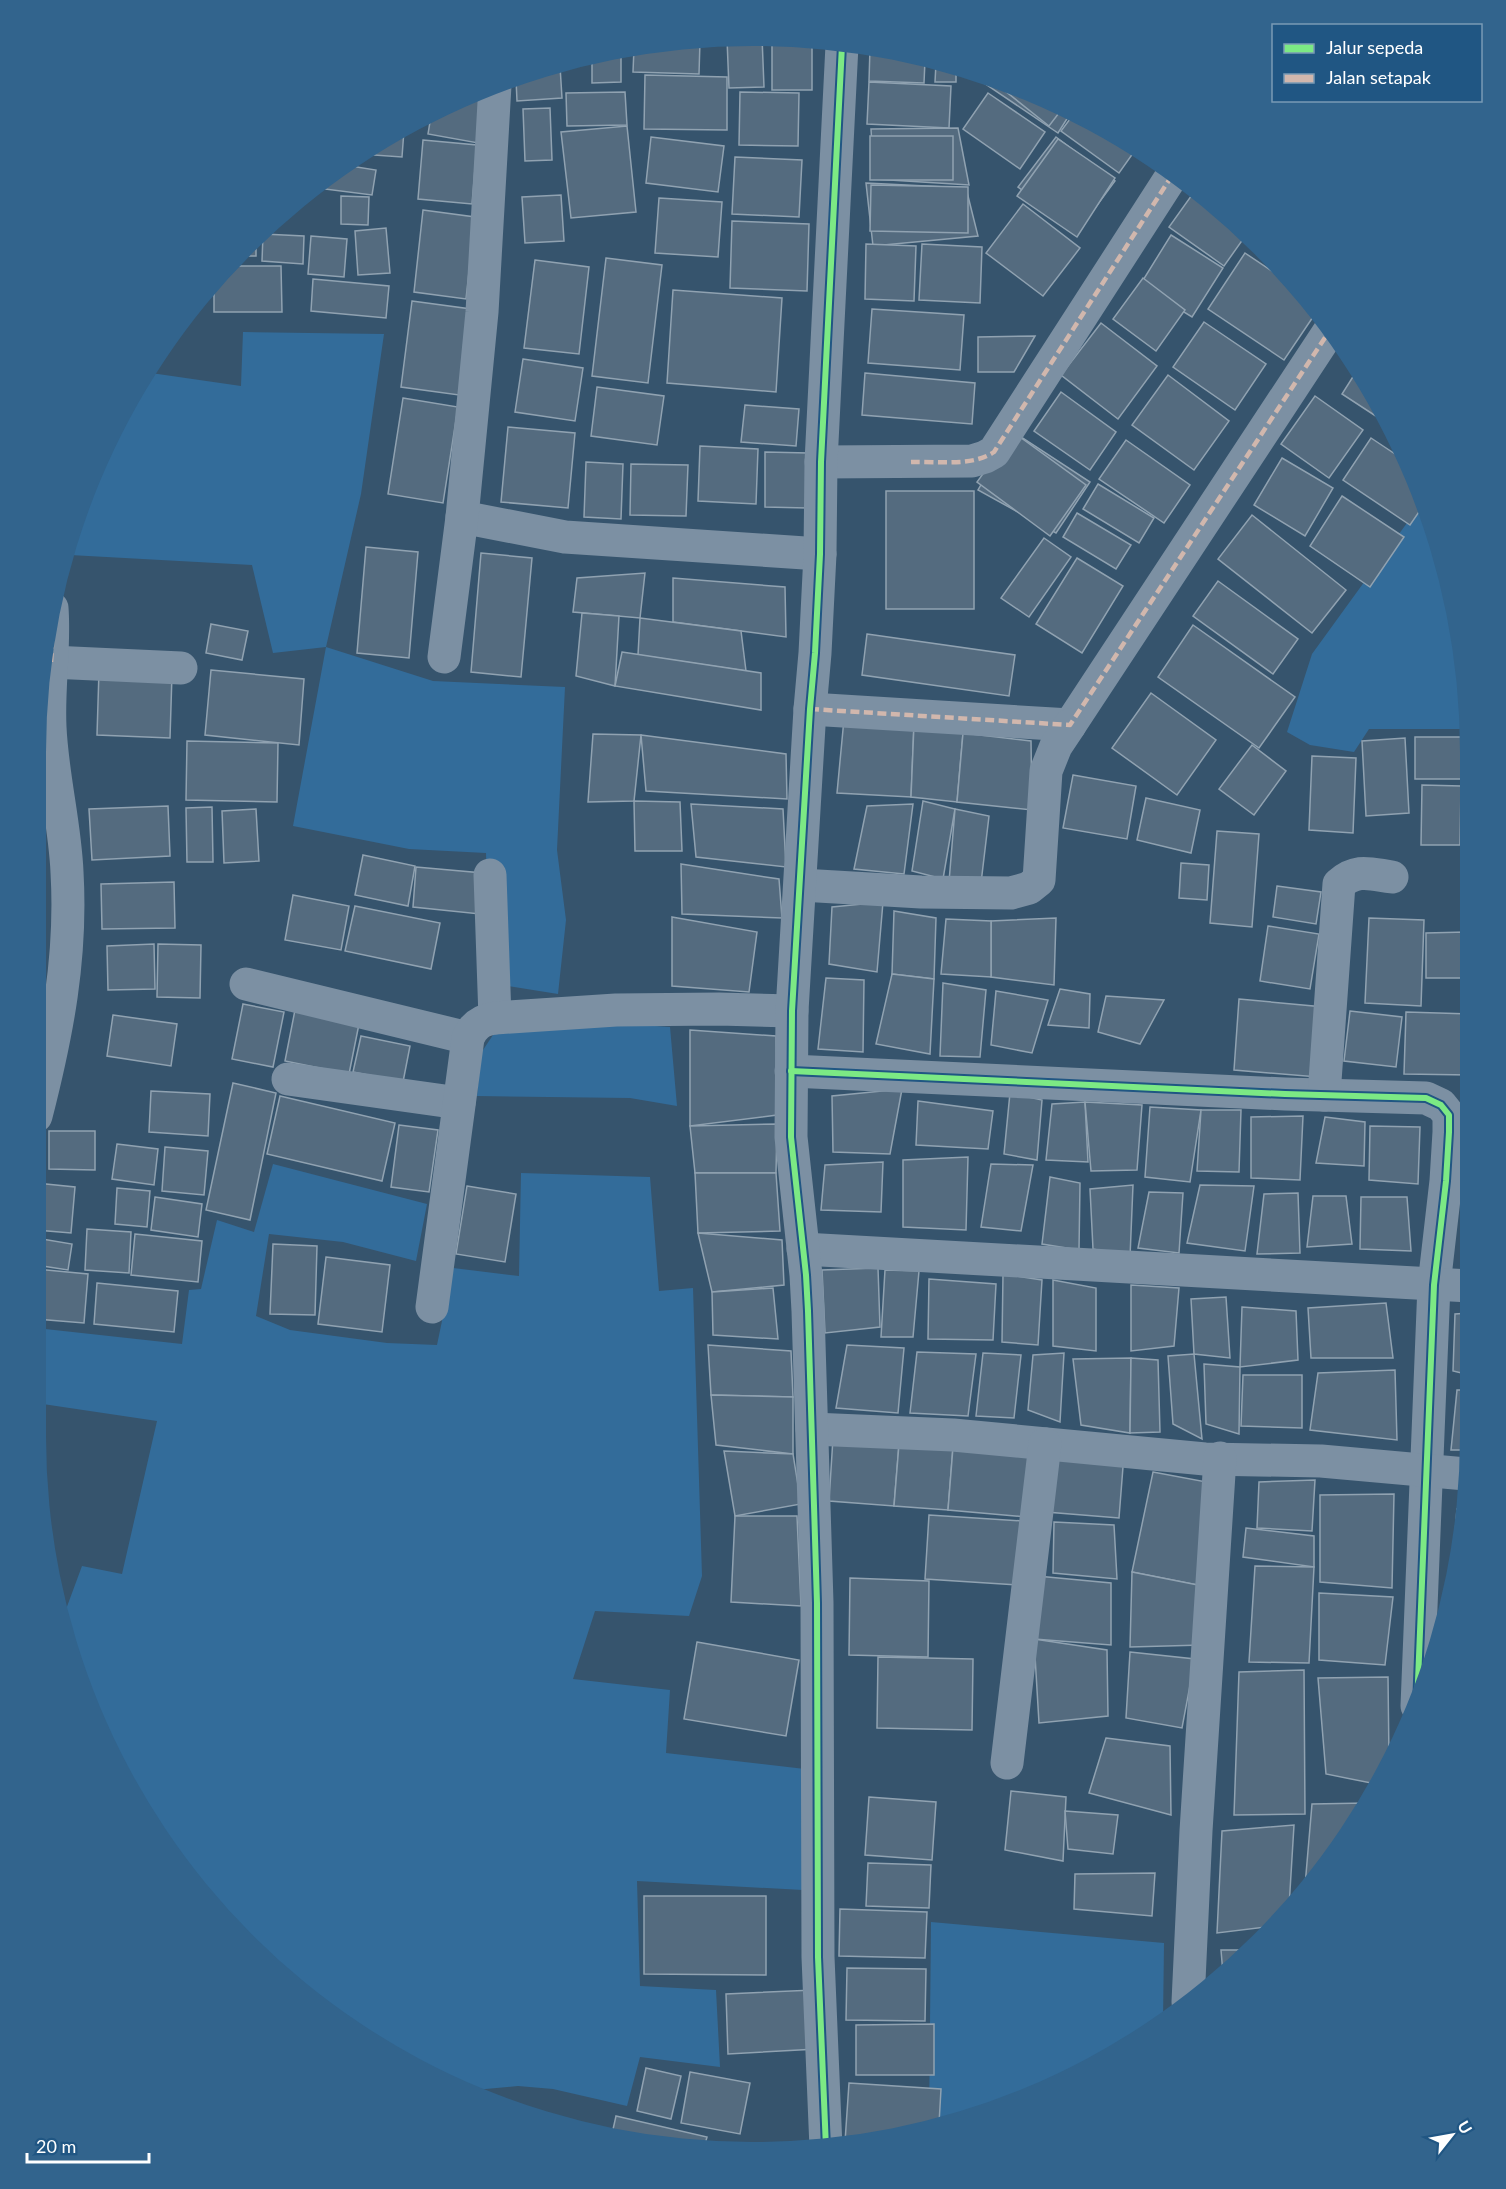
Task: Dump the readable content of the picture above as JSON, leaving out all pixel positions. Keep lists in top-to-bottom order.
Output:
{
  "legend": ["Jalur sepeda", "Jalan setapak"],
  "scale_bar": "20 m",
  "north": "top right"
}
